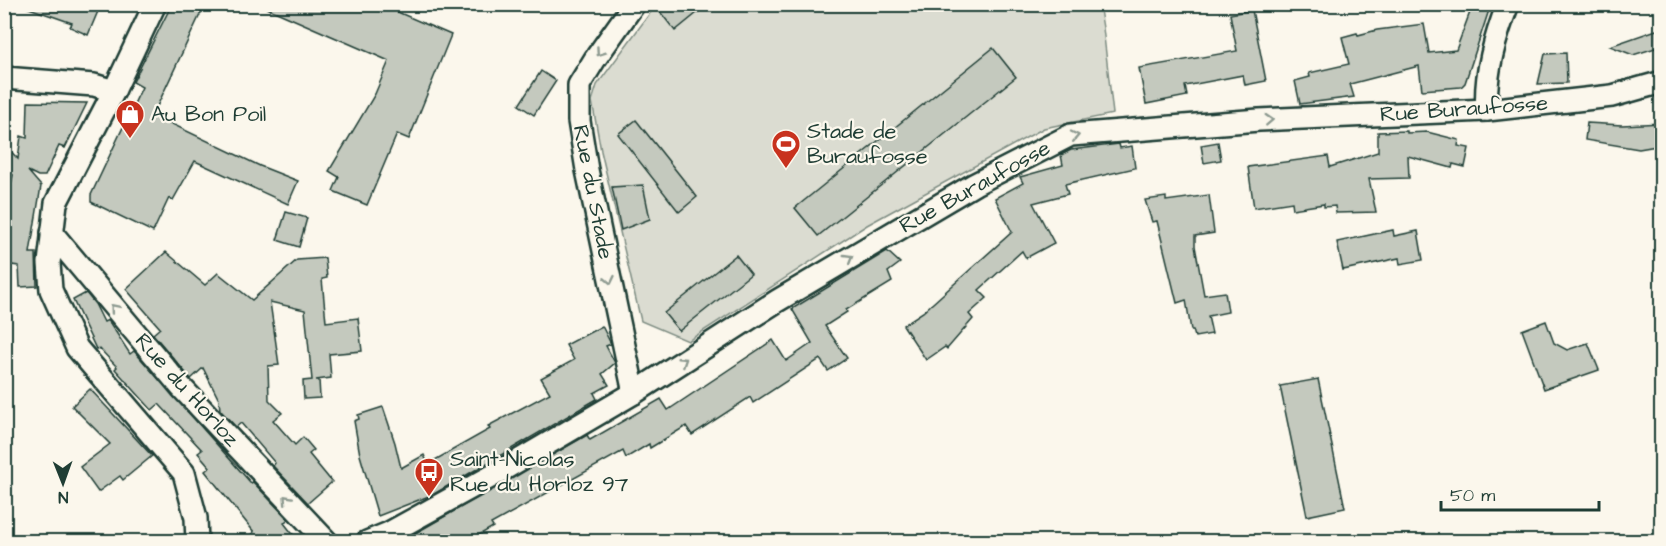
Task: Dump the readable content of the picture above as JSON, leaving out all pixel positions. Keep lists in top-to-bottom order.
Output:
{
  "streets": {
    "street": ["Rue Buraufosse", "Rue du Stade", "Rue du Horloz"]
  },
  "crossings": [
    ["Rue Buraufosse", "Rue du Stade"]
  ],
  "one_way": ["Rue Buraufosse", "Rue du Stade"],
  "places": {
    "shop": ["Au Bon Poil"],
    "sports": ["Stade de Buraufosse"],
    "bus stop": ["Saint-Nicolas Rue du Horloz 97"]
  },
  "scale_bar": "50 m",
  "north": "bottom"
}
